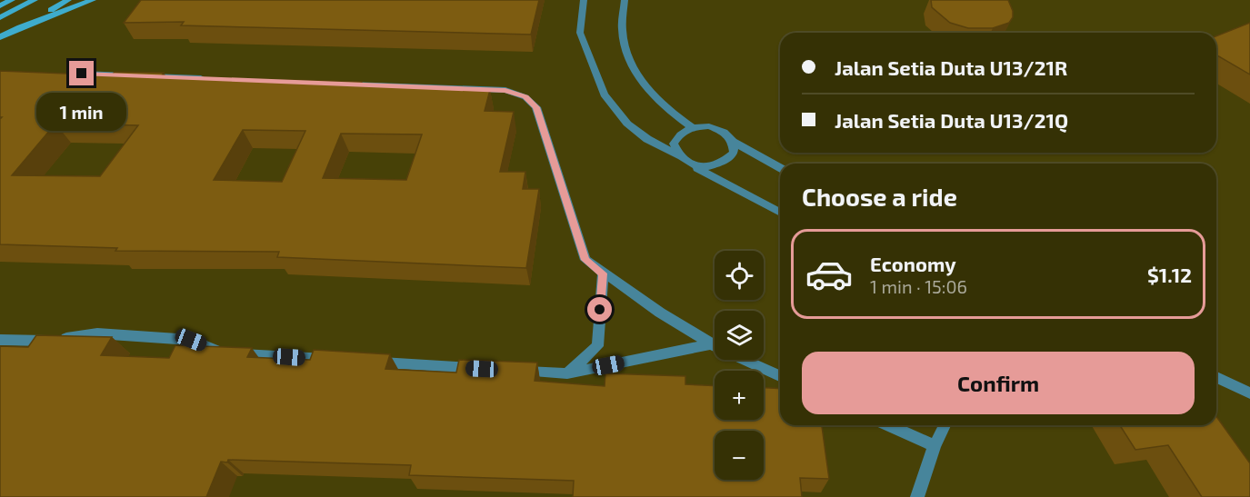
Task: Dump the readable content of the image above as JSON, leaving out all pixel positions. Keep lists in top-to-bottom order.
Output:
{
  "page": {
    "banner": ["Jalan Setia Duta U13/21R", "Jalan Setia Duta U13/21Q"],
    "bubble": "1 min",
    "heading": "Choose a ride",
    "list": [
      {
        "name": "Economy",
        "note": "1 min · 15:06",
        "value": "$1.12"
      }
    ],
    "map_buttons": ["+", "−"],
    "buttons": "Confirm"
  }
}
